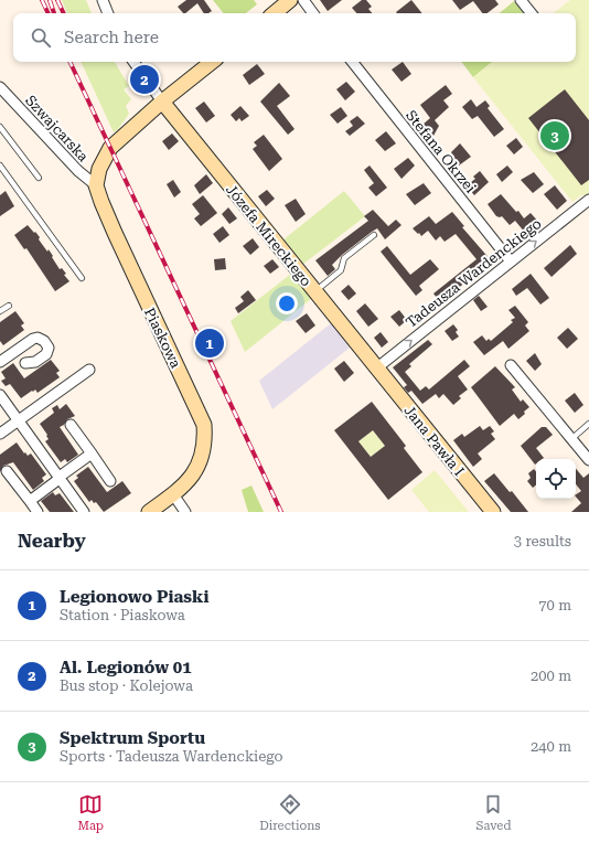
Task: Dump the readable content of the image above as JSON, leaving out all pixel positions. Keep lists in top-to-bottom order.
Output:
{
  "streets": {
    "street": [
      "Szwajcarska",
      "Stefana Okrzei",
      "Józefa Mireckiego",
      "Tadeusza Wardenckiego",
      "Piaskowa",
      "Jana Pawła I"
    ]
  },
  "crossings": [
    ["Szwajcarska", "Piaskowa"],
    ["Stefana Okrzei", "Tadeusza Wardenckiego"],
    ["Józefa Mireckiego", "Tadeusza Wardenckiego"],
    ["Józefa Mireckiego", "Jana Pawła I"],
    ["Tadeusza Wardenckiego", "Jana Pawła I"]
  ],
  "one_way": ["Tadeusza Wardenckiego"],
  "page": {
    "search": "Search here",
    "pins": ["2", "3", "1"],
    "heading": ["Nearby", "3 results"],
    "list": [
      {
        "mark": "1",
        "name": "Legionowo Piaski",
        "note": "Station · Piaskowa",
        "value": "70 m"
      },
      {
        "mark": "2",
        "name": "Al. Legionów 01",
        "note": "Bus stop · Kolejowa",
        "value": "200 m"
      },
      {
        "mark": "3",
        "name": "Spektrum Sportu",
        "note": "Sports · Tadeusza Wardenckiego",
        "value": "240 m"
      }
    ],
    "nav": ["Map", "Directions", "Saved"]
  }
}
